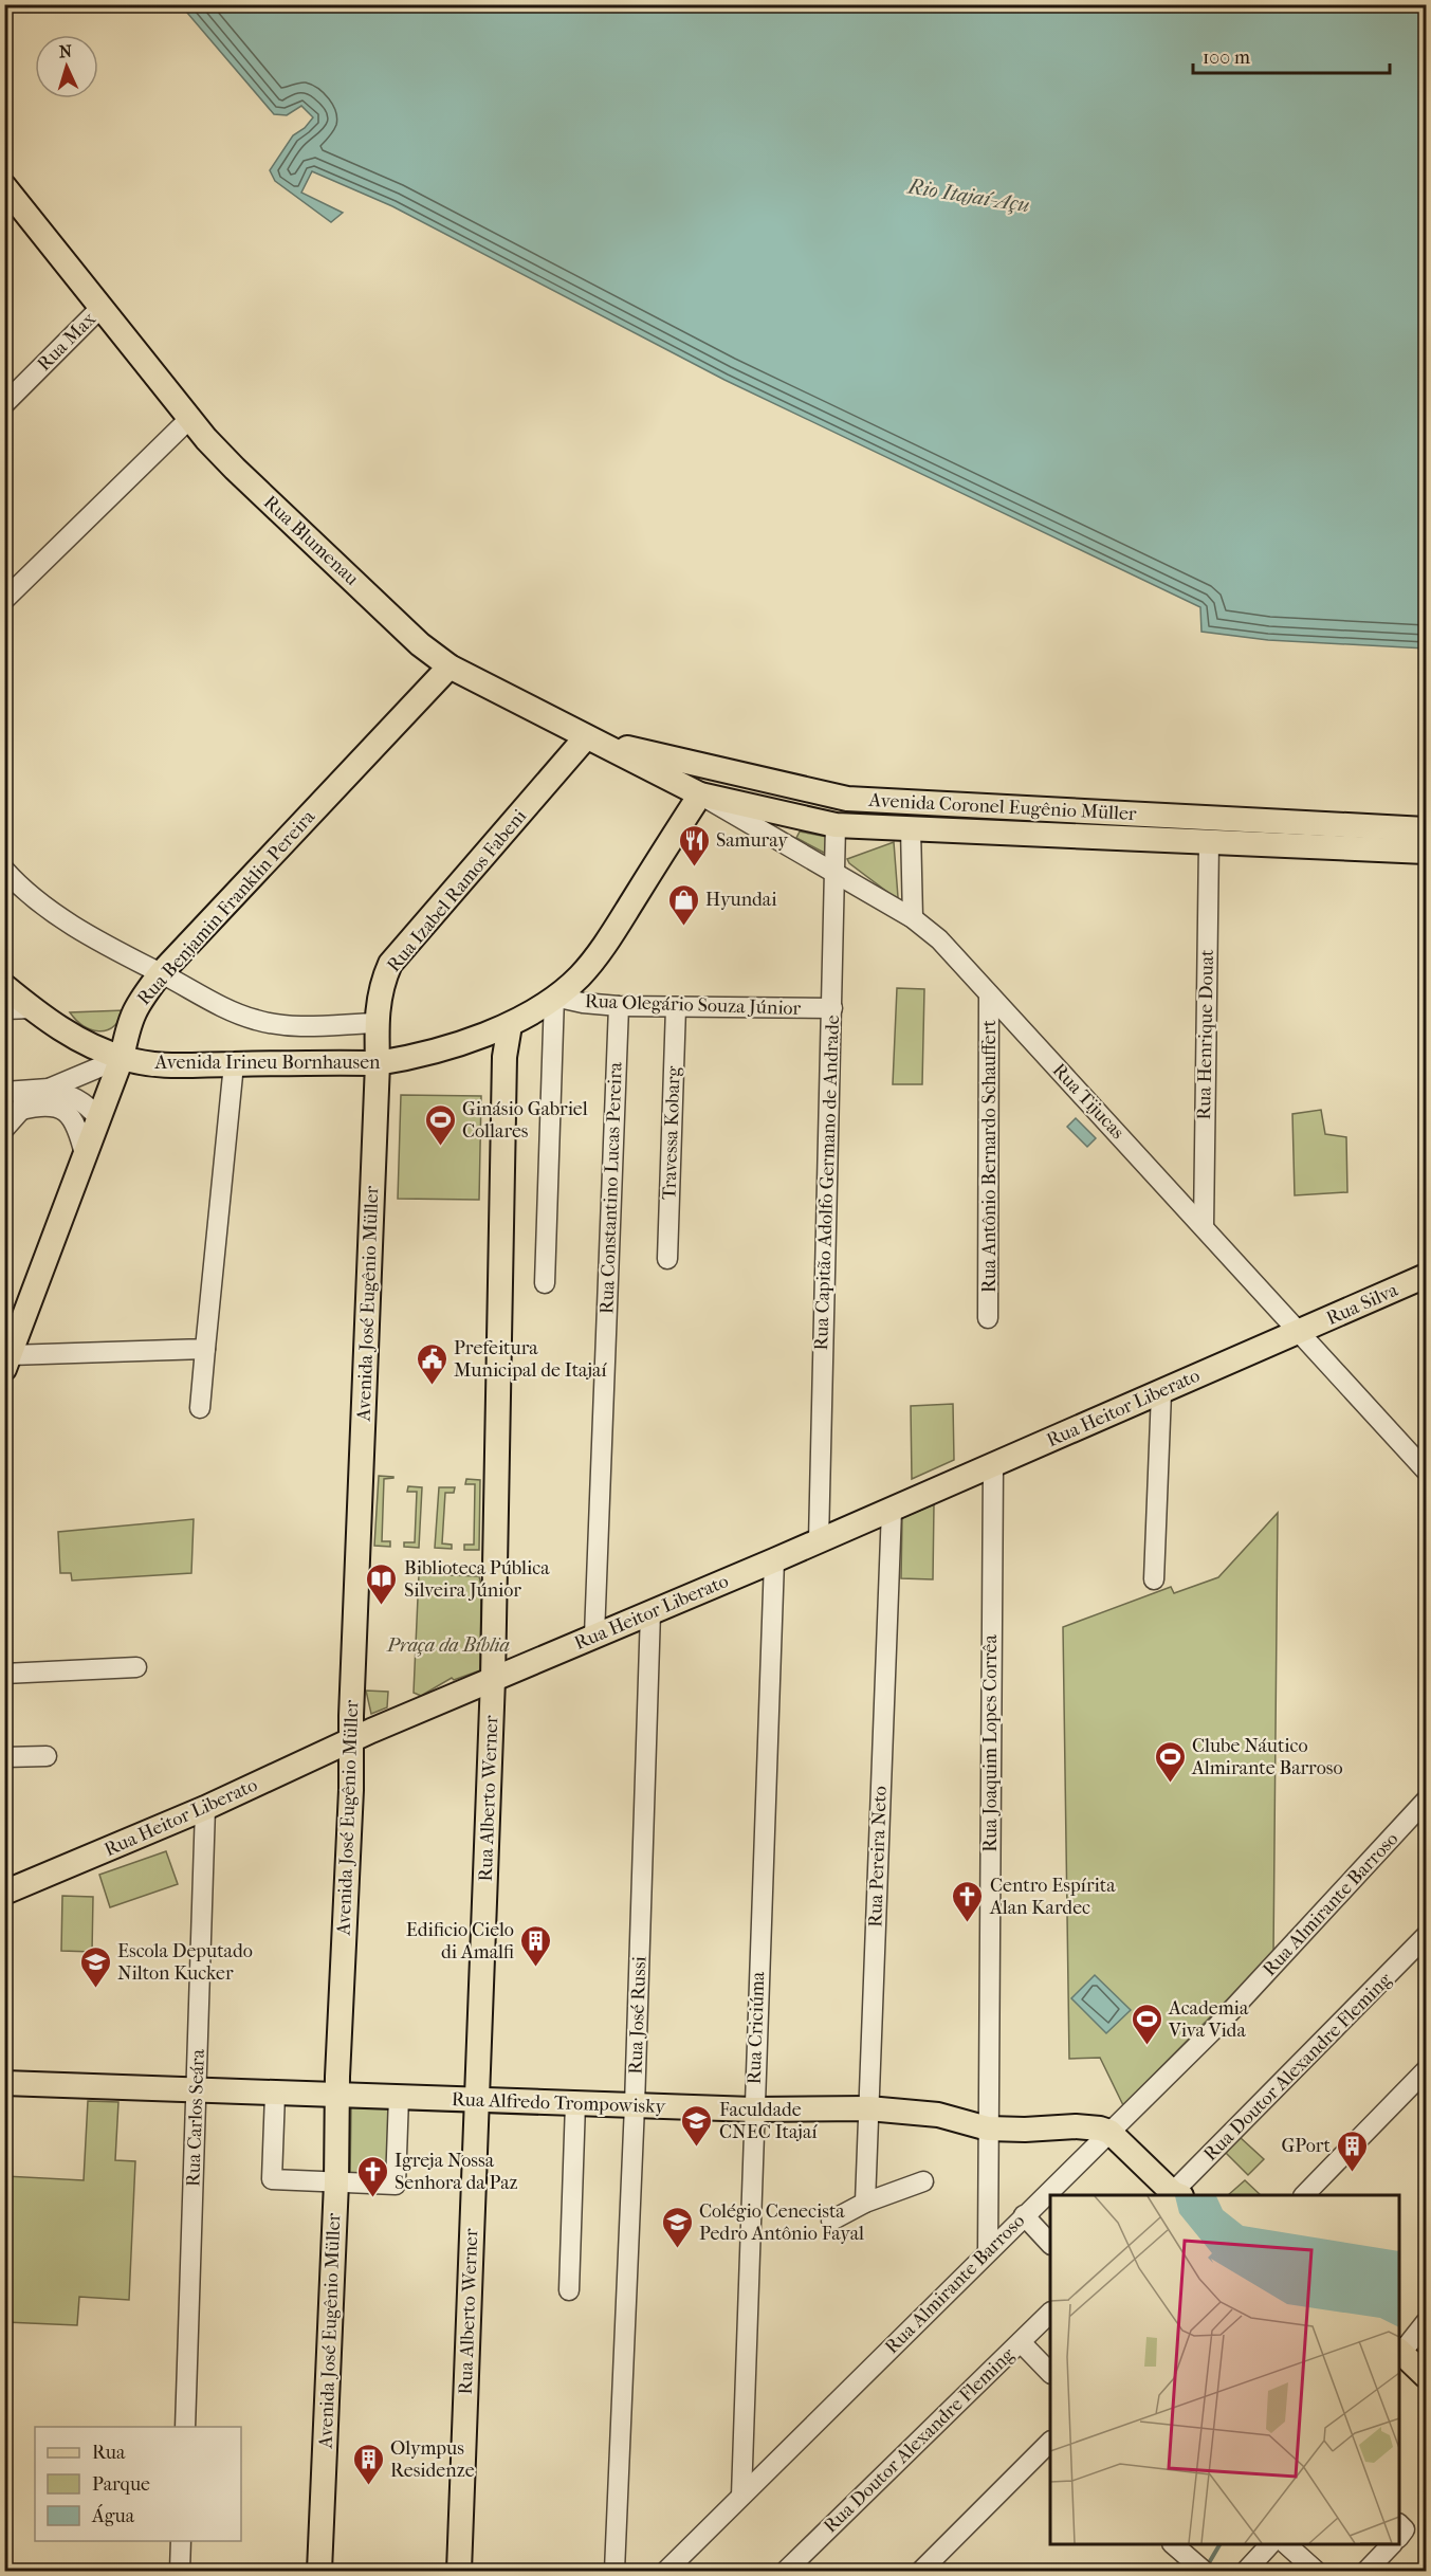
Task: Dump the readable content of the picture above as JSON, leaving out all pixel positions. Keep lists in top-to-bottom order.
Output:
{
  "streets": {
    "main road": [
      "Rua Blumenau",
      "Avenida Coronel Eugênio Müller",
      "Rua Izabel Ramos Fabeni",
      "Rua Benjamin Franklin Pereira",
      "Avenida Irineu Bornhausen",
      "Avenida José Eugênio Müller",
      "Rua Silva",
      "Rua Heitor Liberato",
      "Rua Alberto Werner",
      "Rua Alfredo Trompowisky"
    ],
    "street": [
      "Rua Max",
      "Rua Olegário Souza Júnior",
      "Rua Henrique Douat",
      "Rua Tijucas",
      "Travessa Kobarg",
      "Rua Antônio Bernardo Schauffert",
      "Rua Capitão Adolfo Germano de Andrade",
      "Rua Constantino Lucas Pereira",
      "Rua Joaquim Lopes Corrêa",
      "Rua Pereira Neto",
      "Rua Almirante Barroso",
      "Rua José Russi",
      "Rua Criciúma",
      "Rua Doutor Alexandre Fleming",
      "Rua Carlos Seára"
    ]
  },
  "crossings": [
    ["Rua Max", "Rua Blumenau"],
    ["Rua Blumenau", "Avenida Coronel Eugênio Müller"],
    ["Rua Blumenau", "Rua Izabel Ramos Fabeni"],
    ["Rua Blumenau", "Rua Benjamin Franklin Pereira"],
    ["Rua Blumenau", "Avenida Irineu Bornhausen"],
    ["Rua Blumenau", "Rua Tijucas"],
    ["Avenida Coronel Eugênio Müller", "Rua Izabel Ramos Fabeni"],
    ["Avenida Coronel Eugênio Müller", "Rua Henrique Douat"],
    ["Avenida Coronel Eugênio Müller", "Avenida Irineu Bornhausen"],
    ["Avenida Coronel Eugênio Müller", "Rua Tijucas"],
    ["Avenida Coronel Eugênio Müller", "Rua Capitão Adolfo Germano de Andrade"],
    ["Rua Izabel Ramos Fabeni", "Avenida Irineu Bornhausen"],
    ["Rua Izabel Ramos Fabeni", "Avenida José Eugênio Müller"],
    ["Rua Benjamin Franklin Pereira", "Avenida Irineu Bornhausen"],
    ["Rua Olegário Souza Júnior", "Avenida Irineu Bornhausen"],
    ["Rua Olegário Souza Júnior", "Travessa Kobarg"],
    ["Rua Olegário Souza Júnior", "Rua Capitão Adolfo Germano de Andrade"],
    ["Rua Olegário Souza Júnior", "Rua Constantino Lucas Pereira"],
    ["Rua Henrique Douat", "Rua Tijucas"],
    ["Avenida Irineu Bornhausen", "Rua Tijucas"],
    ["Avenida Irineu Bornhausen", "Avenida José Eugênio Müller"],
    ["Avenida Irineu Bornhausen", "Rua Alberto Werner"],
    ["Rua Tijucas", "Rua Antônio Bernardo Schauffert"],
    ["Rua Tijucas", "Rua Capitão Adolfo Germano de Andrade"],
    ["Rua Tijucas", "Rua Silva"],
    ["Rua Tijucas", "Rua Heitor Liberato"],
    ["Rua Capitão Adolfo Germano de Andrade", "Rua Heitor Liberato"],
    ["Rua Constantino Lucas Pereira", "Rua Heitor Liberato"],
    ["Avenida José Eugênio Müller", "Rua Heitor Liberato"],
    ["Avenida José Eugênio Müller", "Rua Alfredo Trompowisky"],
    ["Rua Silva", "Rua Heitor Liberato"],
    ["Rua Heitor Liberato", "Rua Joaquim Lopes Corrêa"],
    ["Rua Heitor Liberato", "Rua Alberto Werner"],
    ["Rua Heitor Liberato", "Rua Pereira Neto"],
    ["Rua Heitor Liberato", "Rua José Russi"],
    ["Rua Heitor Liberato", "Rua Criciúma"],
    ["Rua Heitor Liberato", "Rua Carlos Seára"],
    ["Rua Joaquim Lopes Corrêa", "Rua Almirante Barroso"],
    ["Rua Joaquim Lopes Corrêa", "Rua Alfredo Trompowisky"],
    ["Rua Alberto Werner", "Rua Alfredo Trompowisky"],
    ["Rua Pereira Neto", "Rua Alfredo Trompowisky"],
    ["Rua Almirante Barroso", "Rua Criciúma"],
    ["Rua Almirante Barroso", "Rua Alfredo Trompowisky"],
    ["Rua José Russi", "Rua Alfredo Trompowisky"],
    ["Rua Criciúma", "Rua Alfredo Trompowisky"],
    ["Rua Alfredo Trompowisky", "Rua Carlos Seára"]
  ],
  "water": ["Rio Itajaí-Açu"],
  "parks": ["Praça da Bíblia"],
  "places": {
    "restaurant": ["Samuray"],
    "shop": ["Hyundai"],
    "sports": ["Ginásio Gabriel Collares", "Clube Náutico Almirante Barroso", "Academia Viva Vida"],
    "public building": ["Prefeitura Municipal de Itajaí"],
    "library": ["Biblioteca Pública Silveira Júnior"],
    "church": ["Centro Espírita Alan Kardec", "Igreja Nossa Senhora da Paz"],
    "building": ["Edificio Cielo di Amalfi", "GPort", "Olympus Residenze"],
    "school or university": ["Escola Deputado Nilton Kucker", "Faculdade CNEC Itajaí", "Colégio Cenecista Pedro Antônio Fayal"]
  },
  "legend": ["Rua", "Parque", "Água"],
  "scale_bar": "100 m",
  "north": "top"
}
